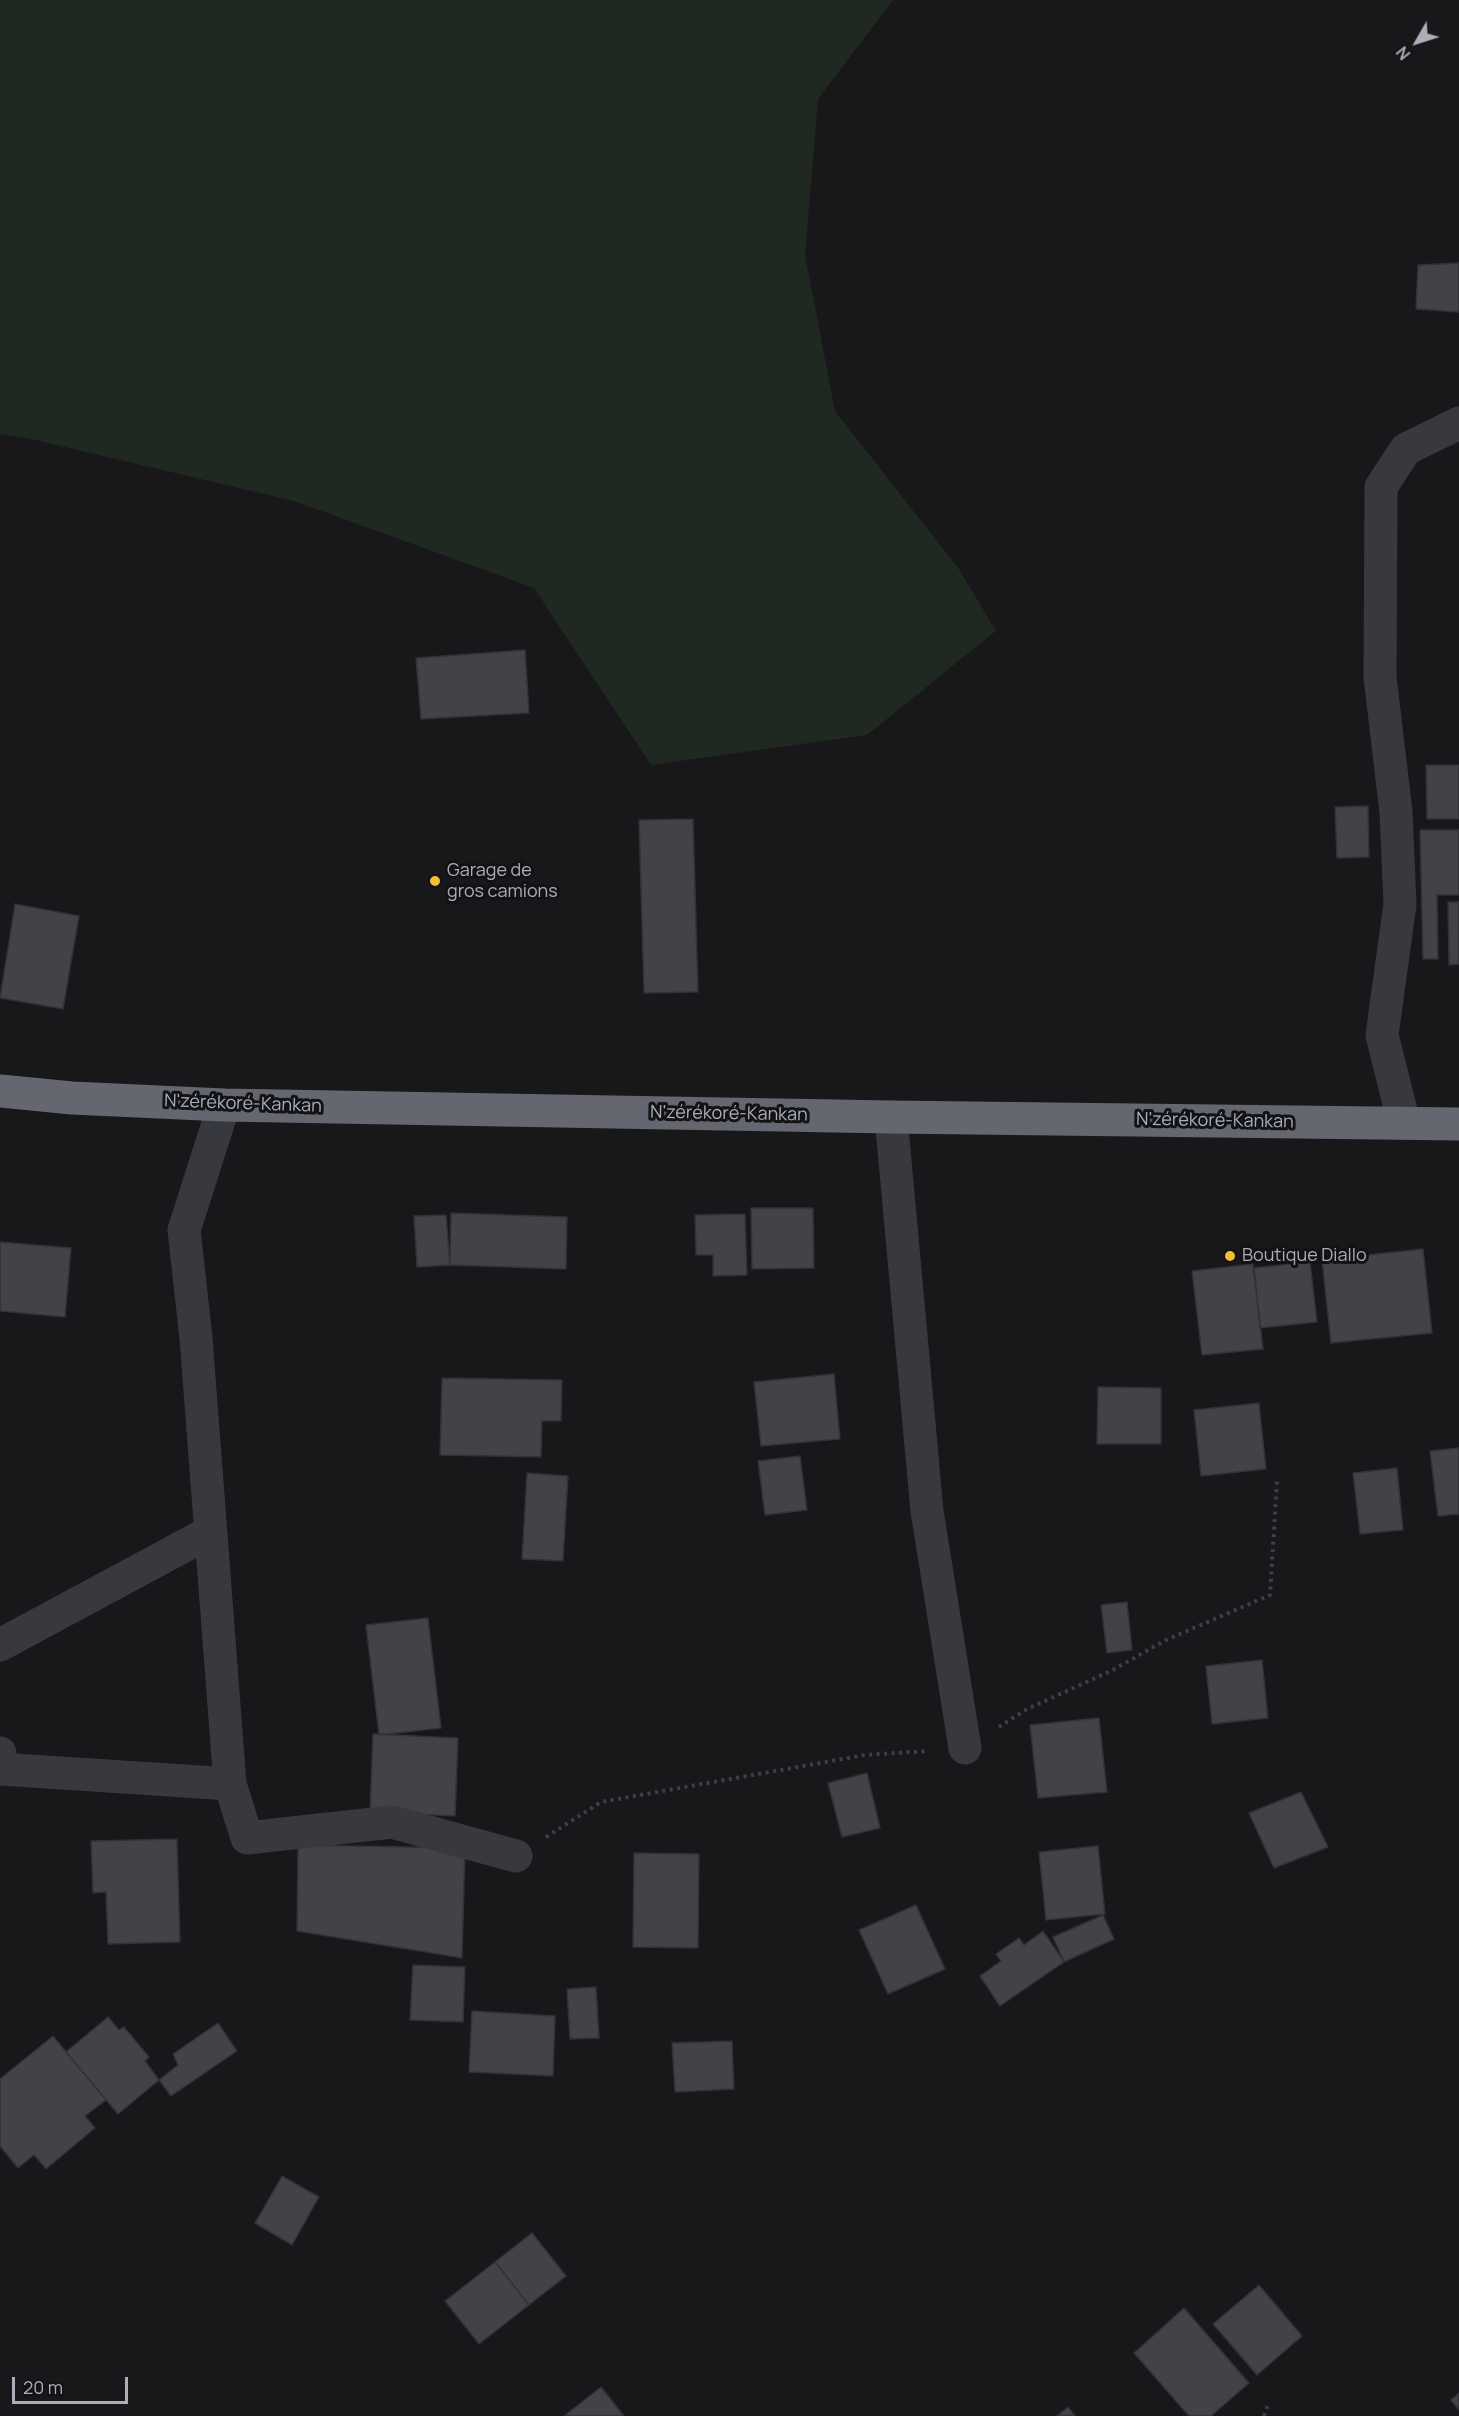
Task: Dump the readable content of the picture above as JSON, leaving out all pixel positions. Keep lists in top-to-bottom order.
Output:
{
  "streets": {
    "highway": ["N'zérékoré-Kankan"]
  },
  "places": ["Garage de gros camions", "Boutique Diallo"],
  "scale_bar": "20 m",
  "north": "bottom left"
}
